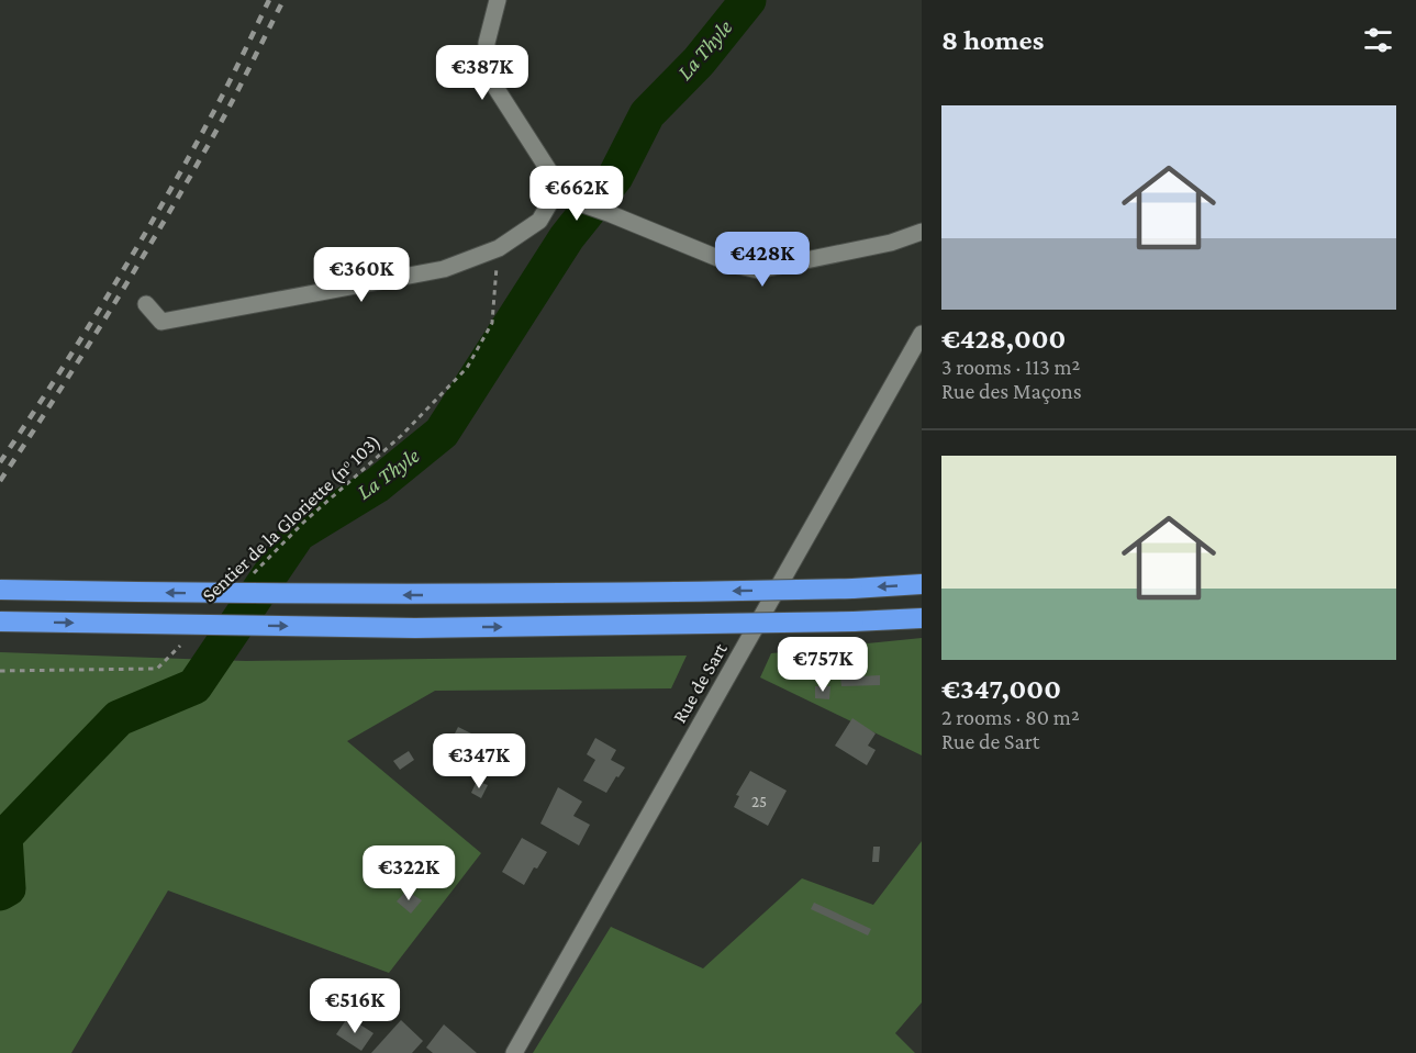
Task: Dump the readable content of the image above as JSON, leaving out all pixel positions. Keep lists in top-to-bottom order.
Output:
{
  "streets": {
    "street": ["Rue de Sart"],
    "path": ["Sentier de la Gloriette (nᵒ 103)"]
  },
  "water": ["La Thyle"],
  "house_numbers": ["25"],
  "page": {
    "heading": "8 homes",
    "price": [
      "€387K",
      "€662K",
      "€428K",
      "€360K",
      "€757K",
      "€347K",
      "€322K",
      "€516K"
    ],
    "list": [
      {
        "name": "€428,000",
        "note": "3 rooms · 113 m² · Rue des Maçons"
      },
      {
        "name": "€347,000",
        "note": "2 rooms · 80 m² · Rue de Sart"
      }
    ]
  }
}
